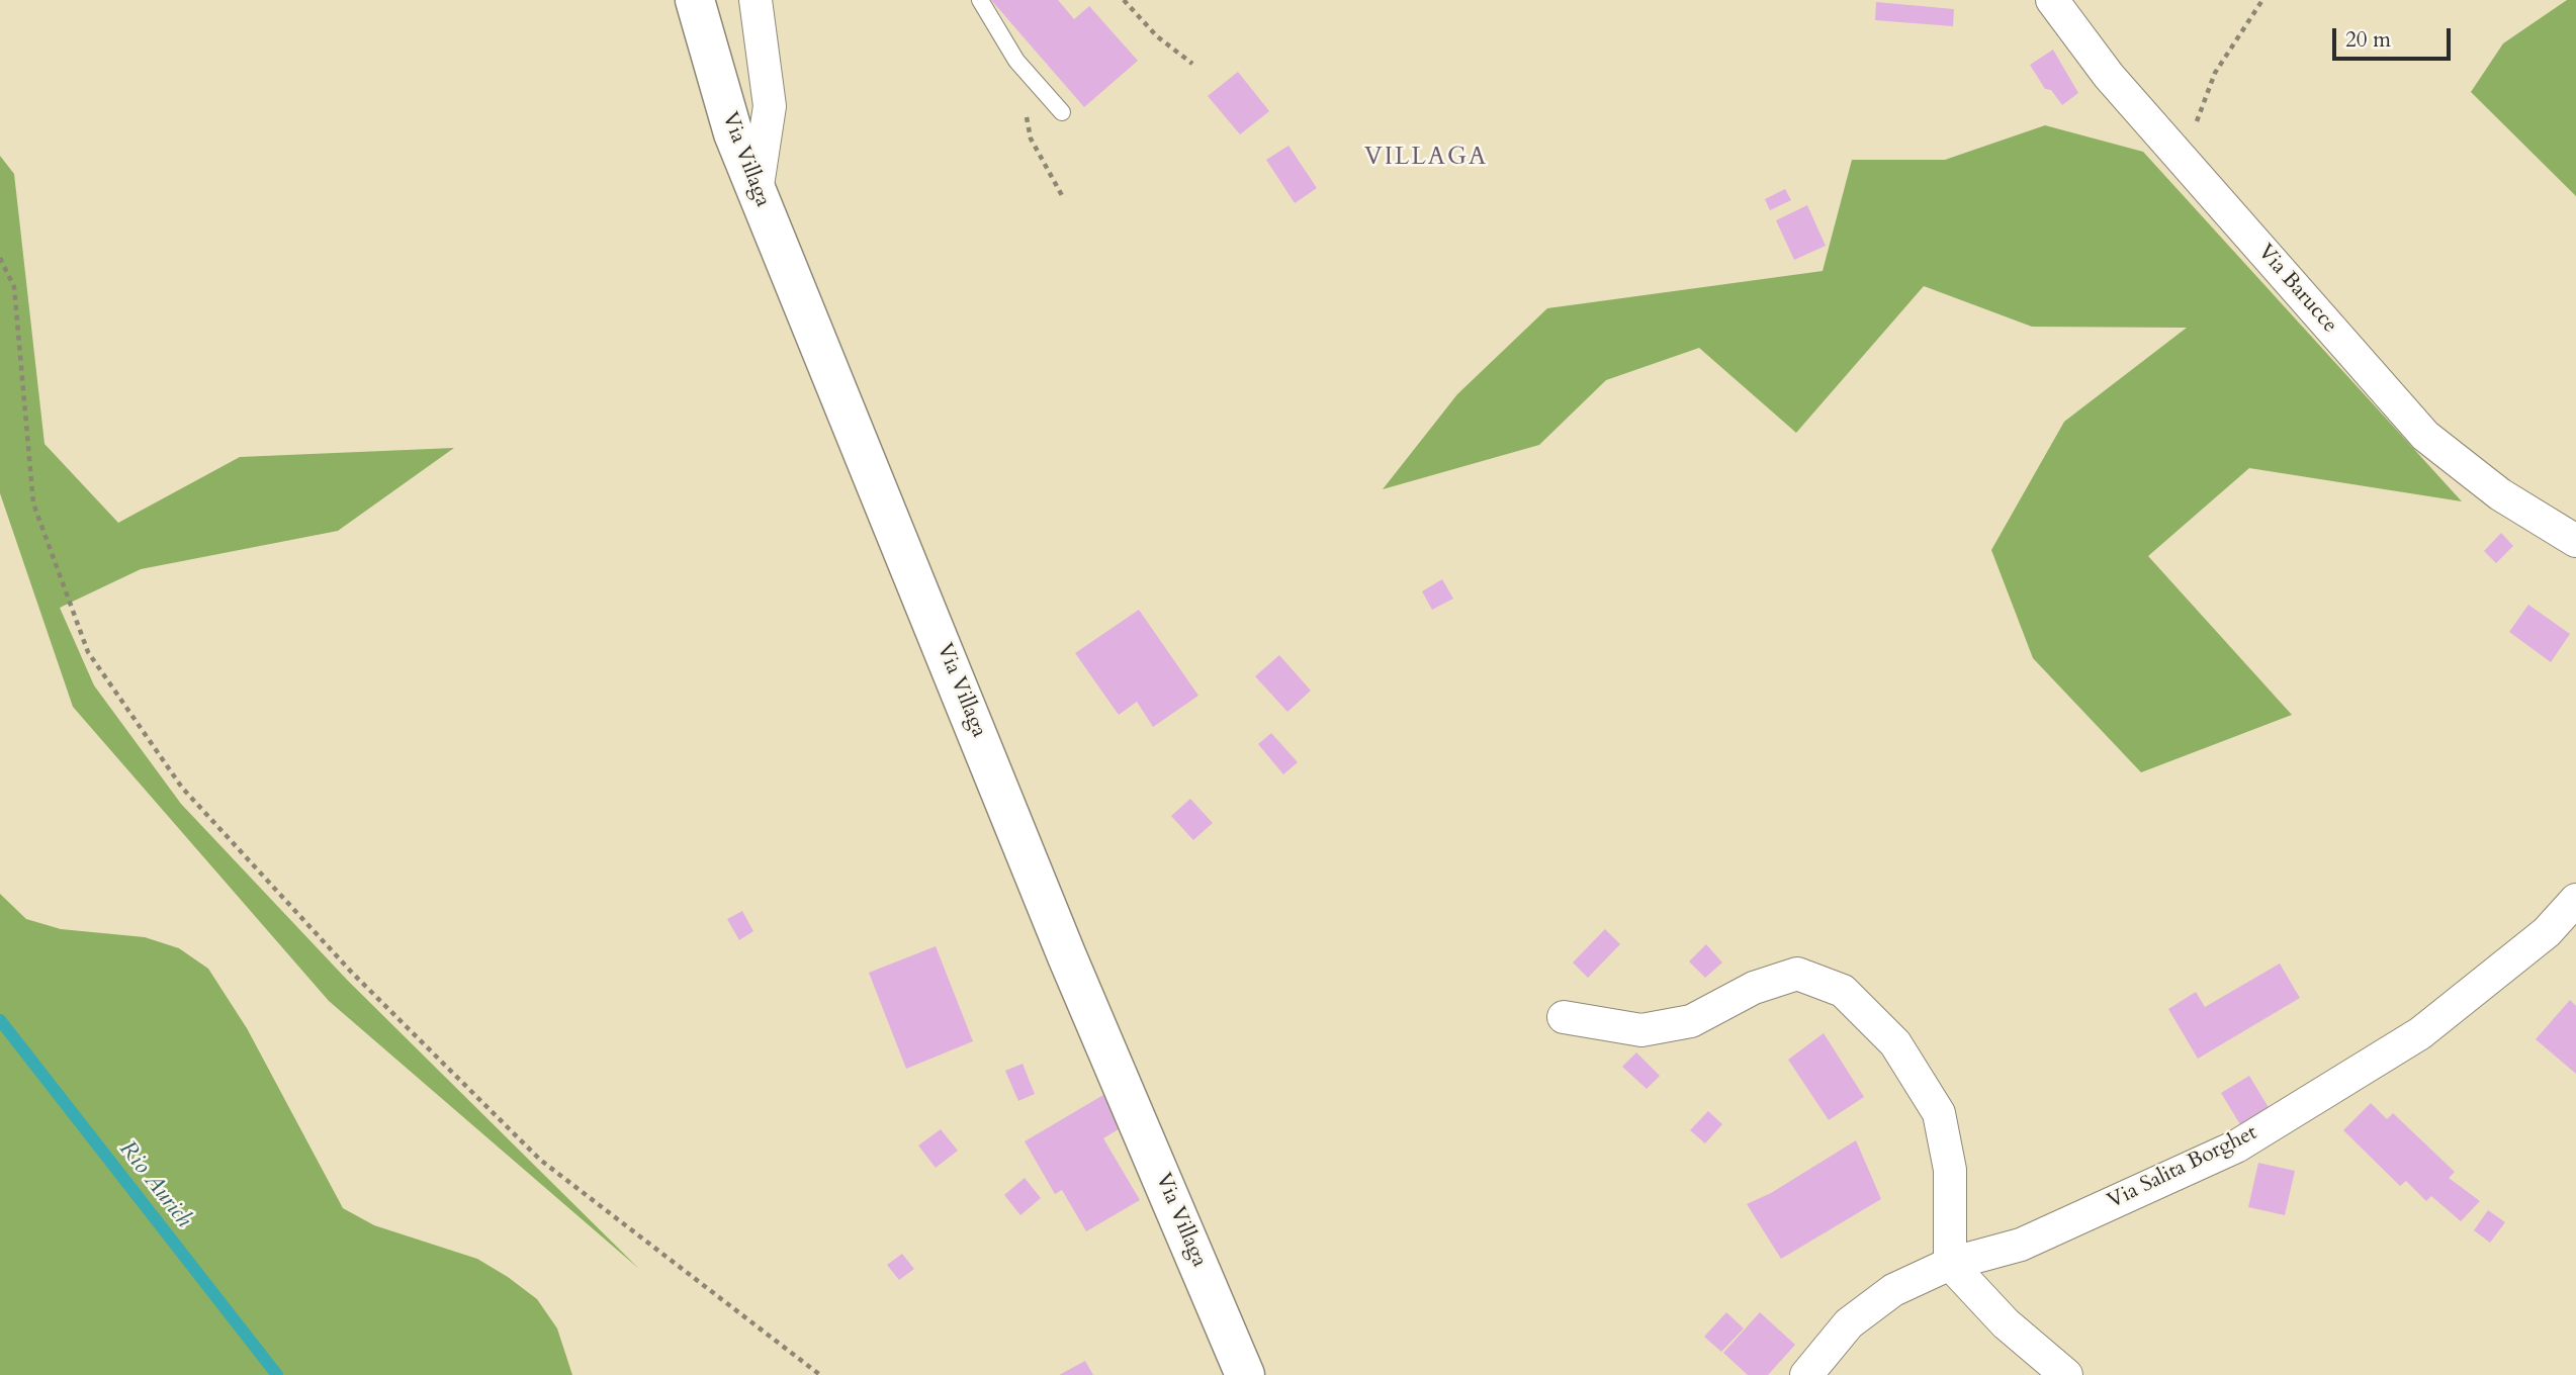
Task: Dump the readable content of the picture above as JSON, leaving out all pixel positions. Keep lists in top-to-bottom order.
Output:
{
  "streets": {
    "street": ["Via Villaga", "Via Barucce", "Via Salita Borghet"]
  },
  "districts": ["VILLAGA"],
  "water": ["Rio Aurich"],
  "scale_bar": "20 m"
}
